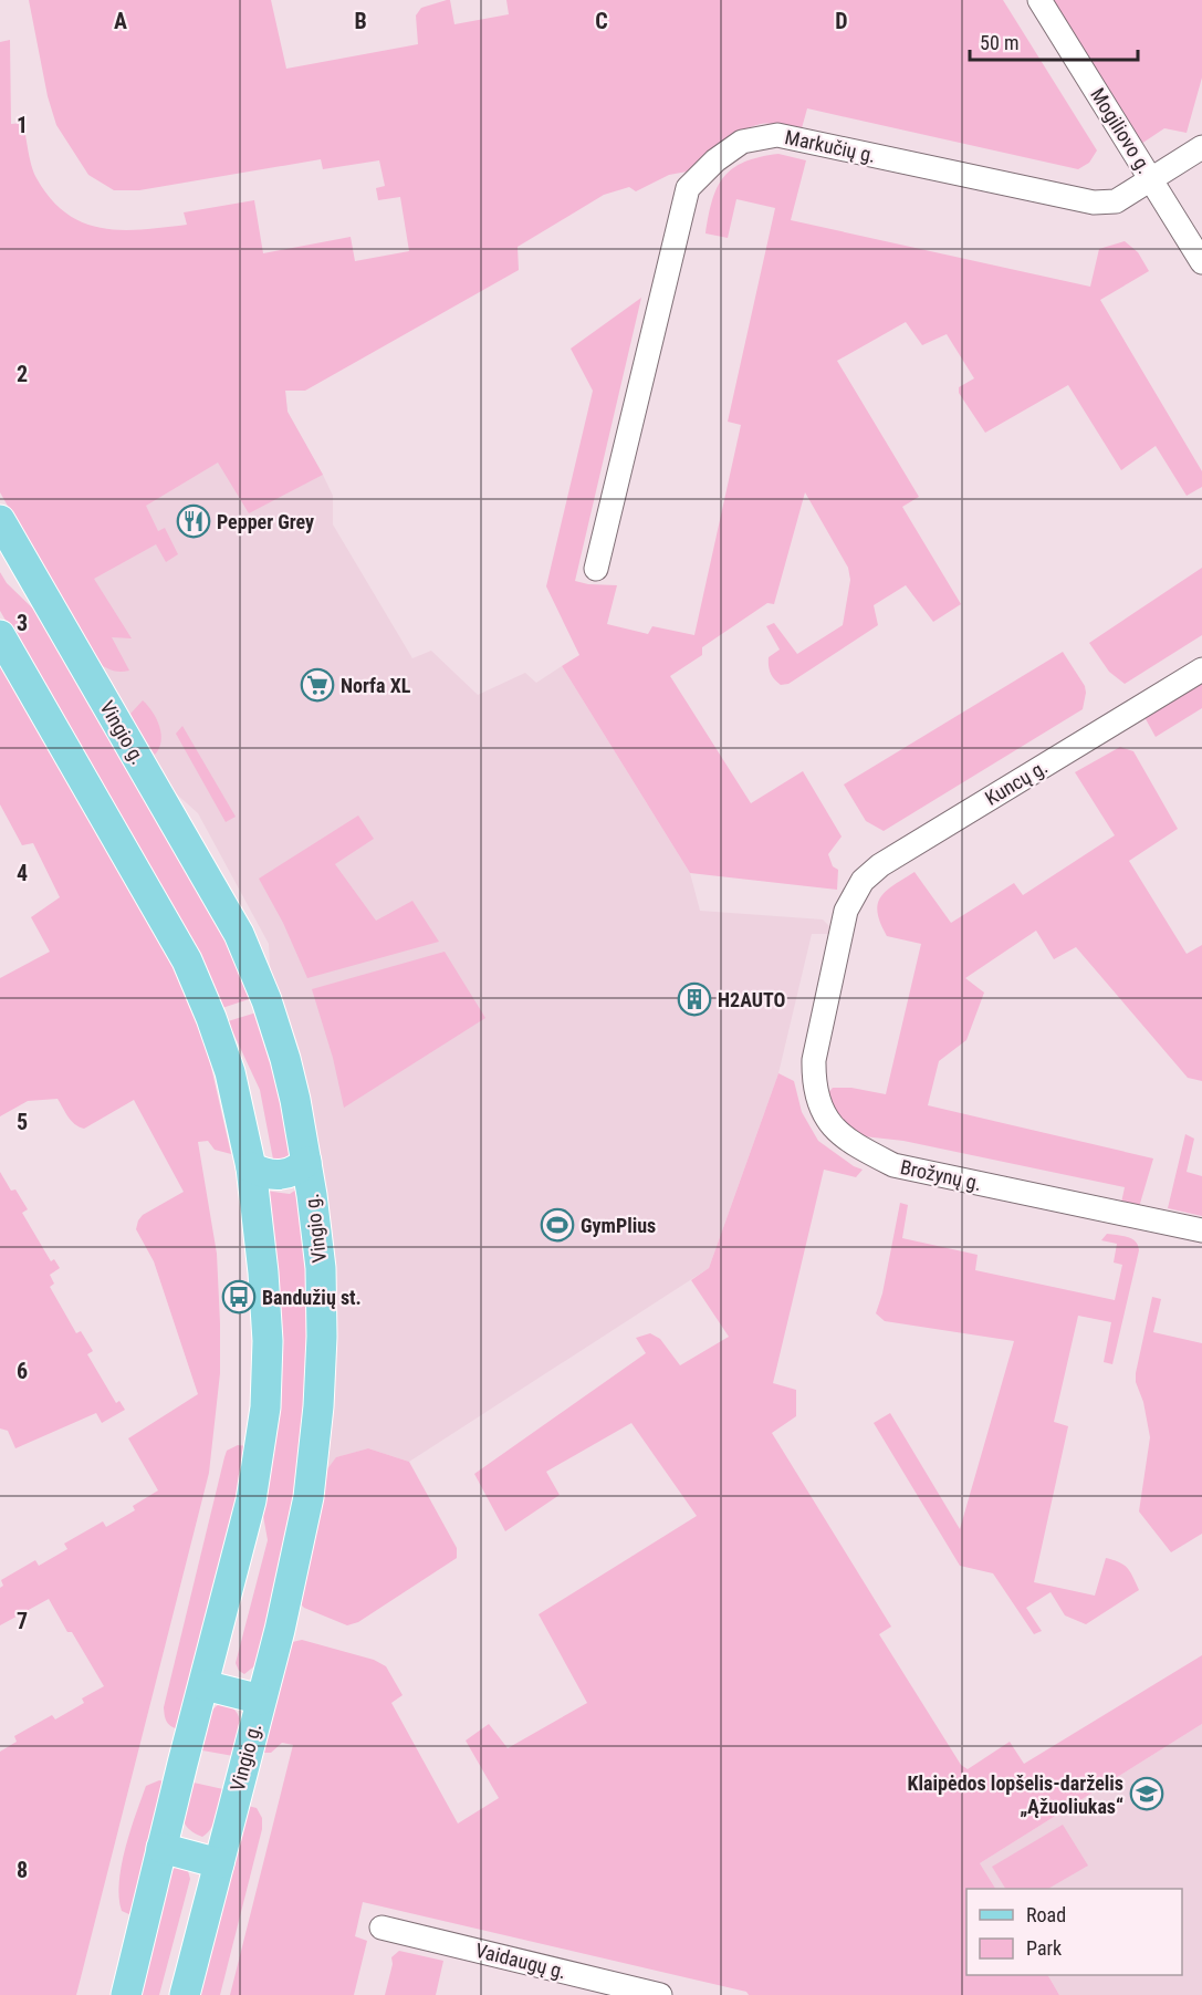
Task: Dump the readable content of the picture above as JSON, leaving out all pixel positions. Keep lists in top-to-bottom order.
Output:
{
  "streets": {
    "main road": ["Vingio g."],
    "street": [
      "Mogiliovo g.",
      "Markučių g.",
      "Kuncų g.",
      "Brožynų g.",
      "Vaidaugų g."
    ]
  },
  "crossings": [
    ["Mogiliovo g.", "Markučių g."],
    ["Kuncų g.", "Brožynų g."]
  ],
  "places": {
    "restaurant": ["Pepper Grey"],
    "supermarket": ["Norfa XL"],
    "building": ["H2AUTO"],
    "sports": ["GymPlius"],
    "bus stop": ["Bandužių st."],
    "school or university": ["Klaipėdos lopšelis-darželis „Ąžuoliukas“"]
  },
  "legend": ["Road", "Park"],
  "scale_bar": "50 m",
  "grid": {
    "columns": [
      "A",
      "B",
      "C",
      "D"
    ],
    "rows": [
      "1",
      "2",
      "3",
      "4",
      "5",
      "6",
      "7",
      "8"
    ]
  }
}
